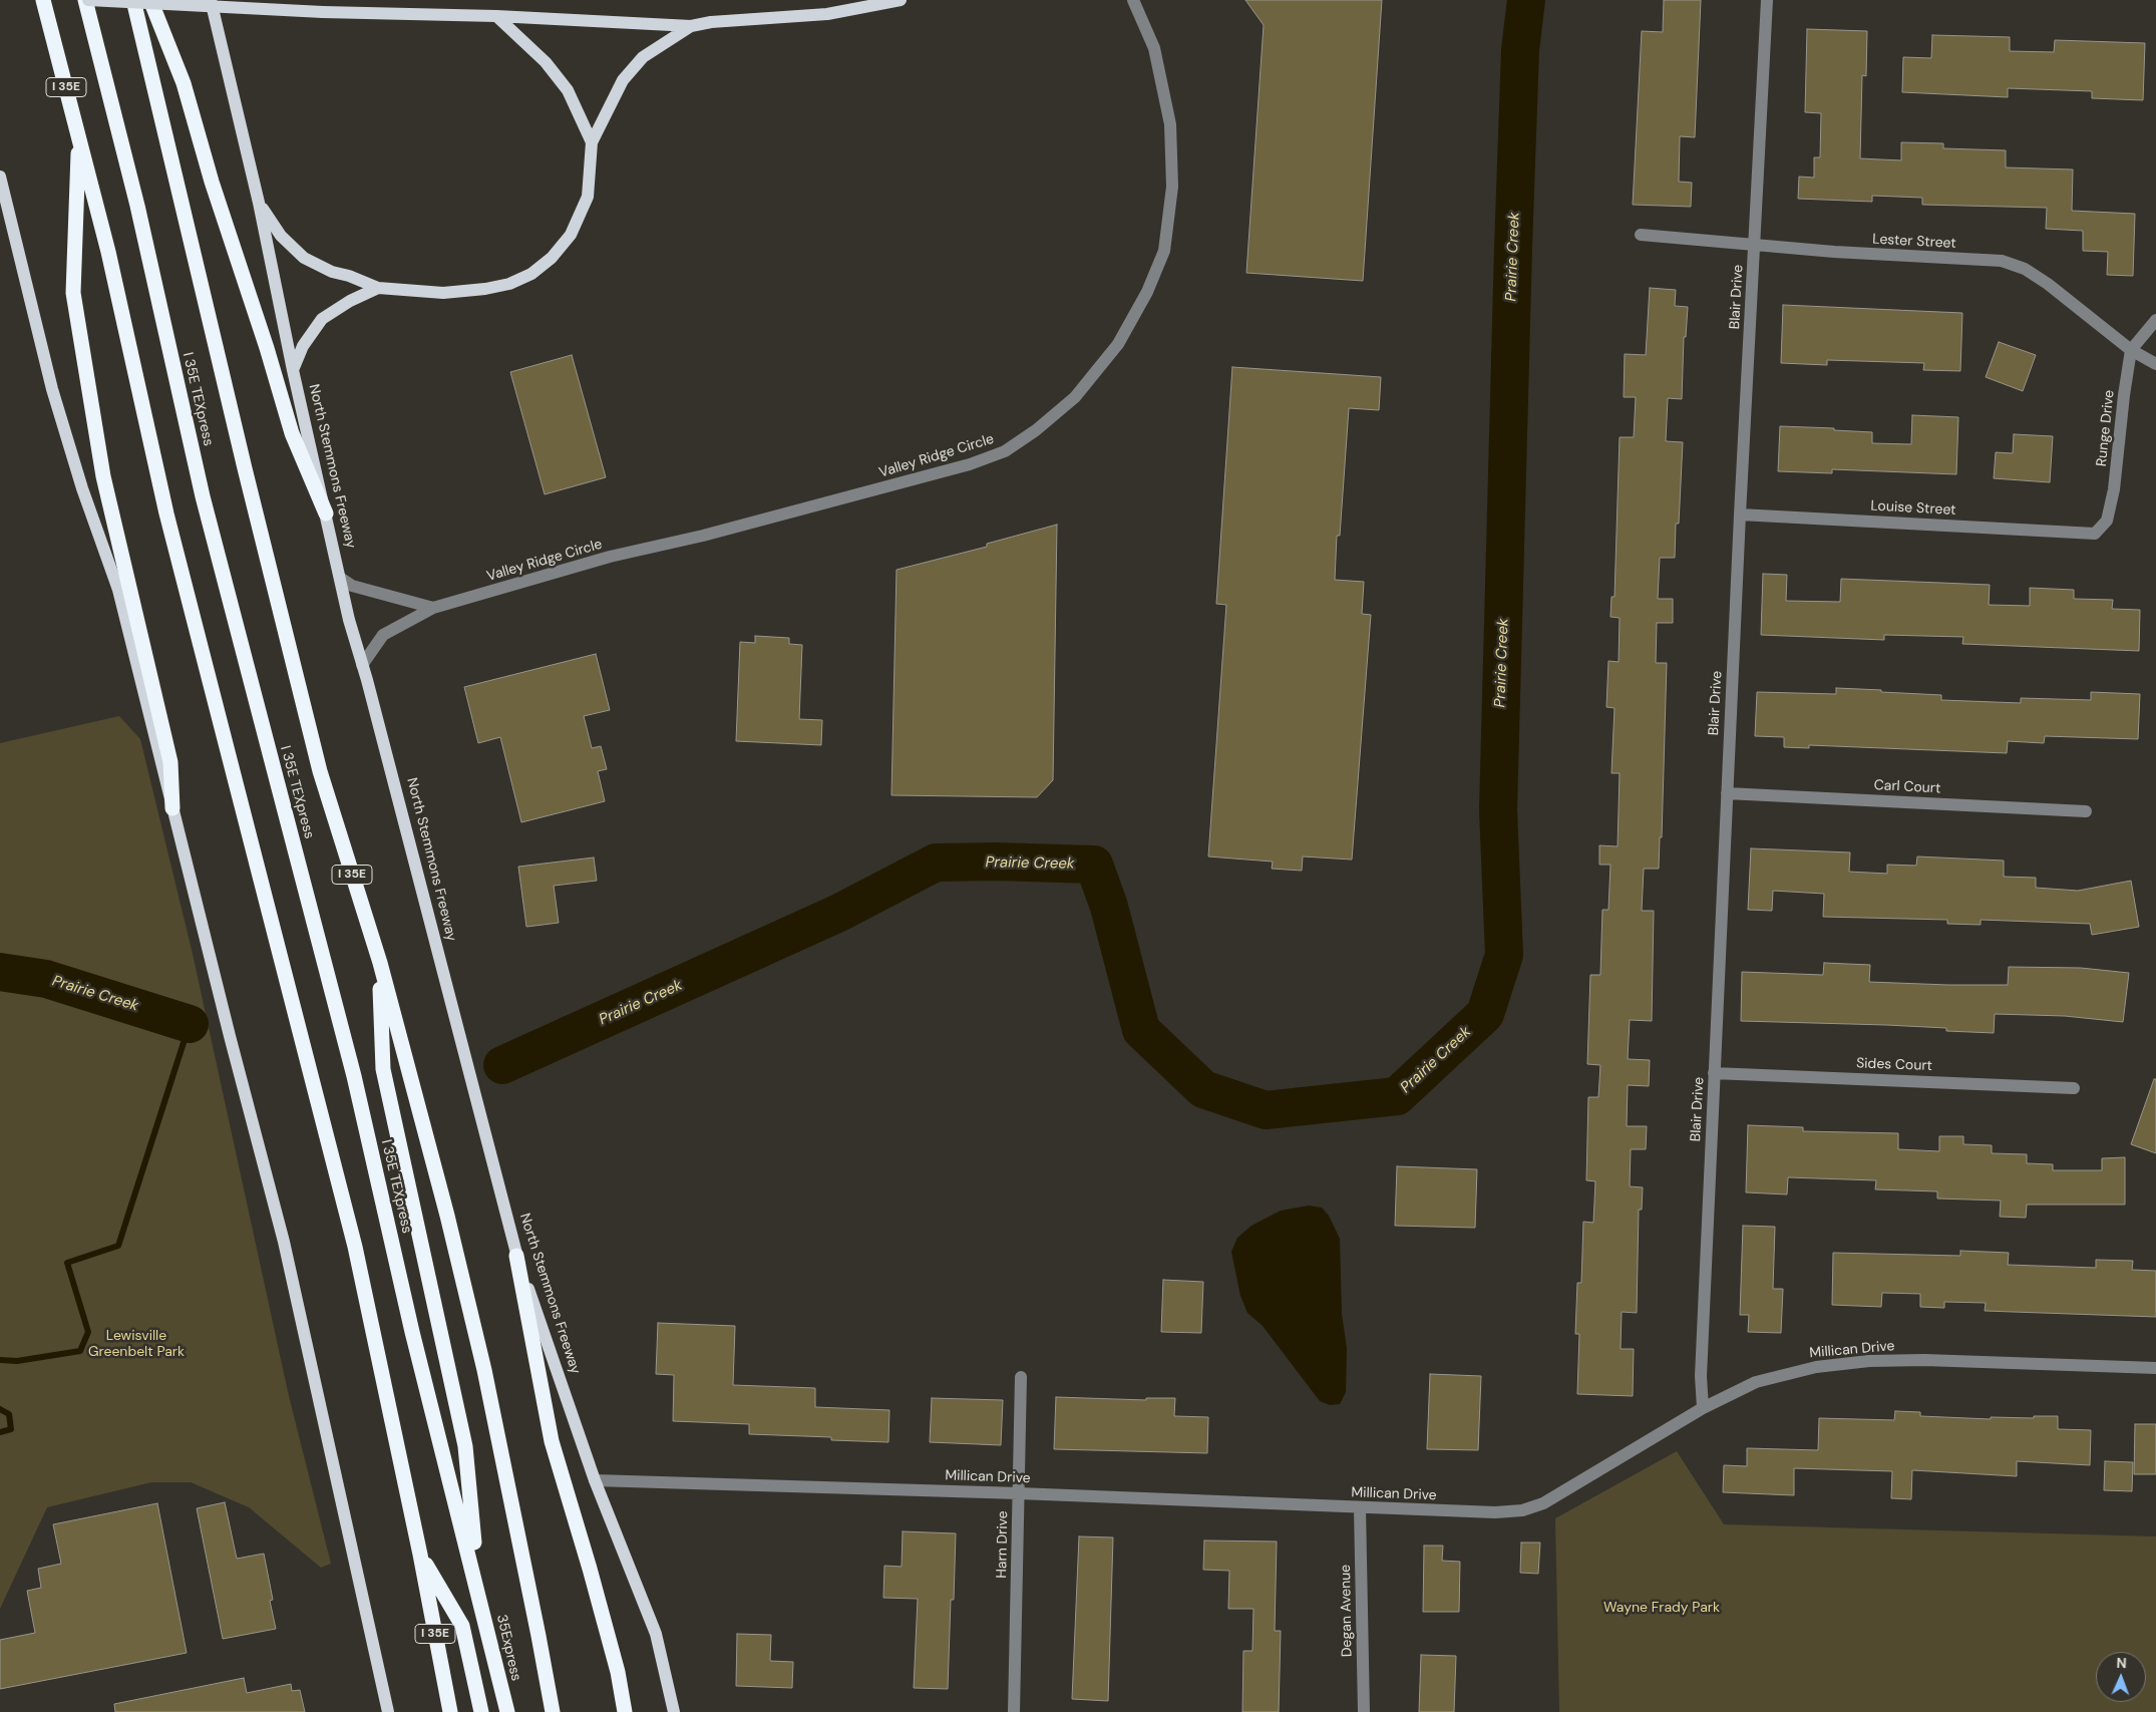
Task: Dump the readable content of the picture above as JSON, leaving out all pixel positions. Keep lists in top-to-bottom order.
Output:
{
  "streets": {
    "highway": ["I 35E", "I 35E TEXpress", "35Express"],
    "main road": ["North Stemmons Freeway"],
    "street": [
      "Lester Street",
      "Blair Drive",
      "Runge Drive",
      "Valley Ridge Circle",
      "Louise Street",
      "Carl Court",
      "Sides Court",
      "Millican Drive",
      "Harn Drive",
      "Degan Avenue"
    ]
  },
  "crossings": [
    ["Lester Street", "Blair Drive"],
    ["Lester Street", "Runge Drive"],
    ["Blair Drive", "Louise Street"],
    ["Blair Drive", "Carl Court"],
    ["Blair Drive", "Sides Court"],
    ["Blair Drive", "Millican Drive"],
    ["I 35E TEXpress", "35Express"],
    ["Runge Drive", "Louise Street"],
    ["Valley Ridge Circle", "North Stemmons Freeway"],
    ["North Stemmons Freeway", "Millican Drive"],
    ["Millican Drive", "Harn Drive"],
    ["Millican Drive", "Degan Avenue"]
  ],
  "water": ["Prairie Creek"],
  "parks": ["Lewisville Greenbelt Park", "Wayne Frady Park"],
  "north": "top"
}
